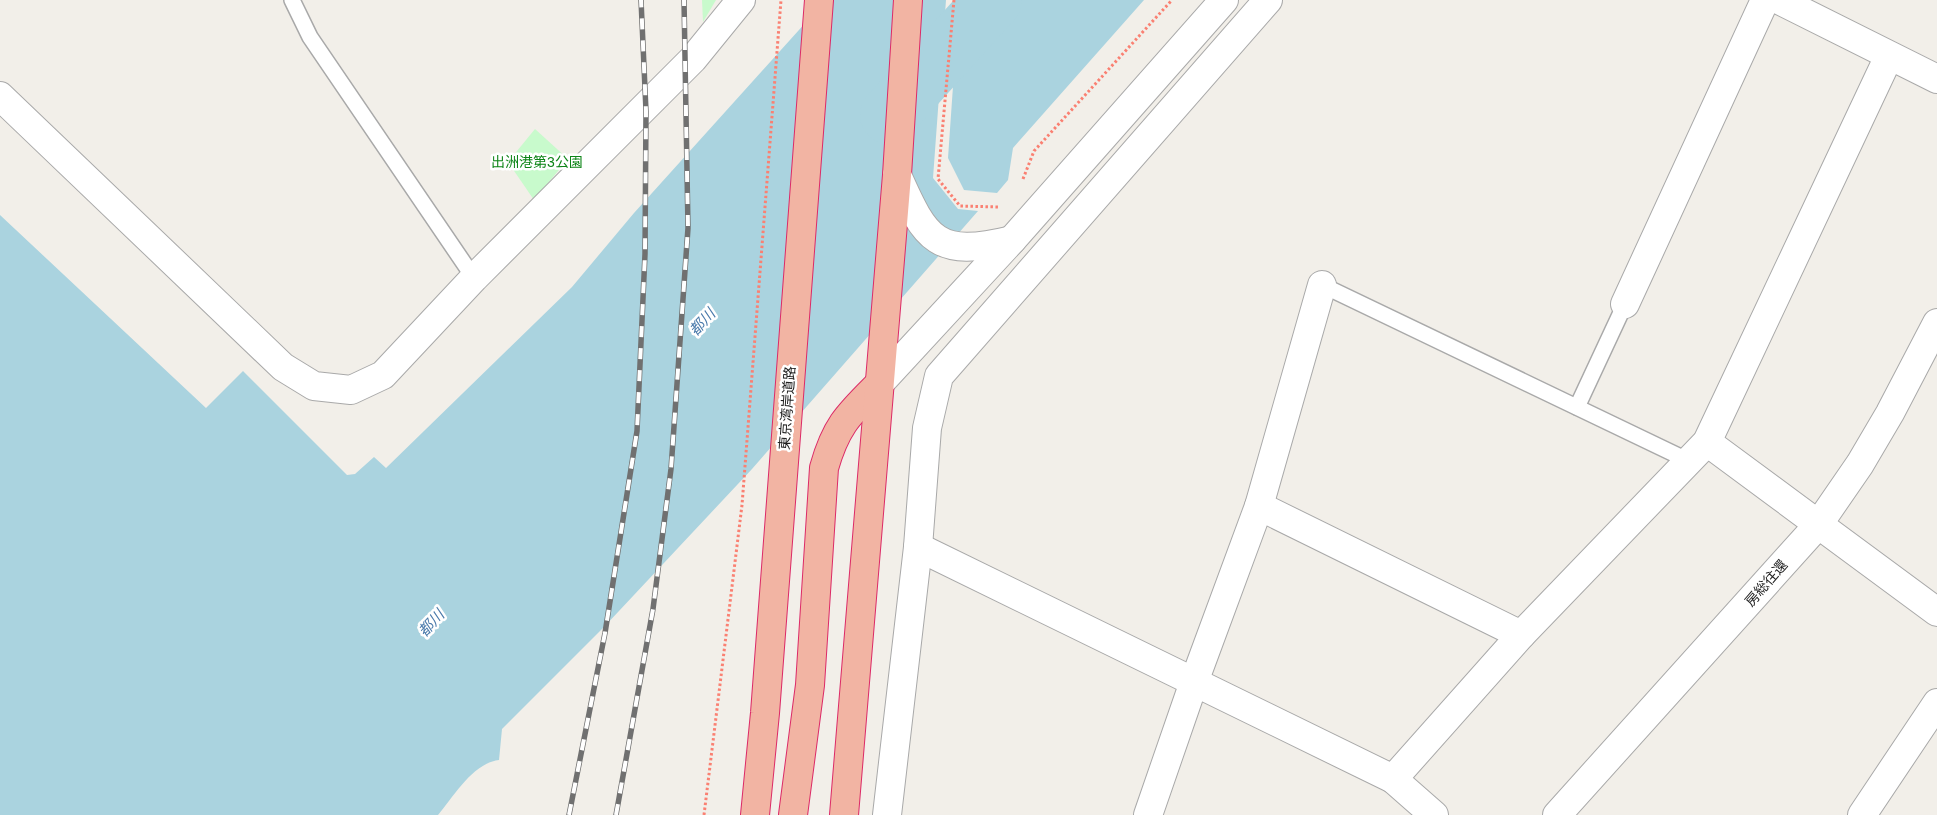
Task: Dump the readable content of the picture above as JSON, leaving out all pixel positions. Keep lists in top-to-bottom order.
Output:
{
  "streets": {
    "highway": ["東京湾岸道路"],
    "street": ["房総往還"]
  },
  "water": ["都川"],
  "parks": ["出洲港第3公園"]
}
